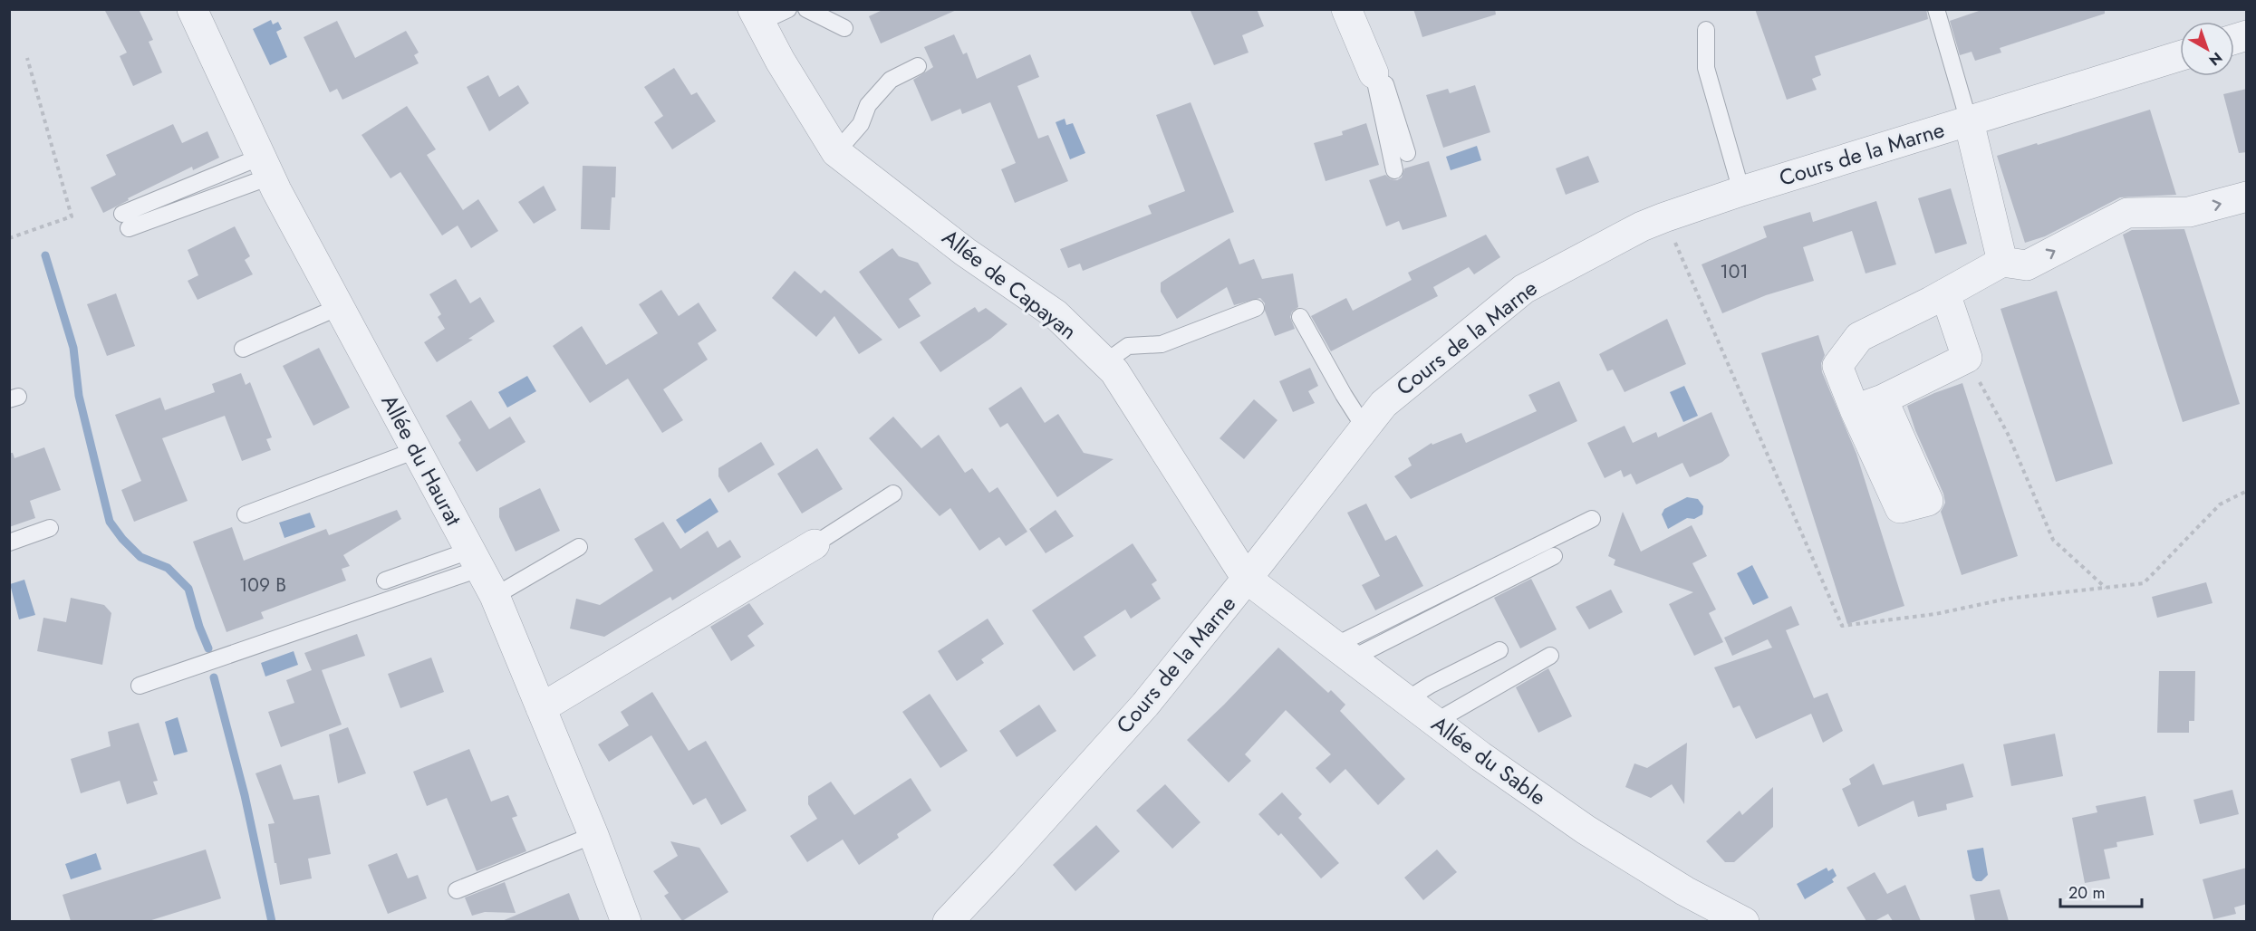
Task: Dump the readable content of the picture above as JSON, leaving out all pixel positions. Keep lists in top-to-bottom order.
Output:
{
  "streets": {
    "street": [
      "Cours de la Marne",
      "Allée de Capayan",
      "Allée du Haurat",
      "Allée du Sable"
    ]
  },
  "crossings": [
    ["Cours de la Marne", "Allée de Capayan"],
    ["Cours de la Marne", "Allée du Sable"],
    ["Allée de Capayan", "Allée du Sable"]
  ],
  "house_numbers": ["101", "109 B"],
  "scale_bar": "20 m",
  "north": "bottom right"
}
